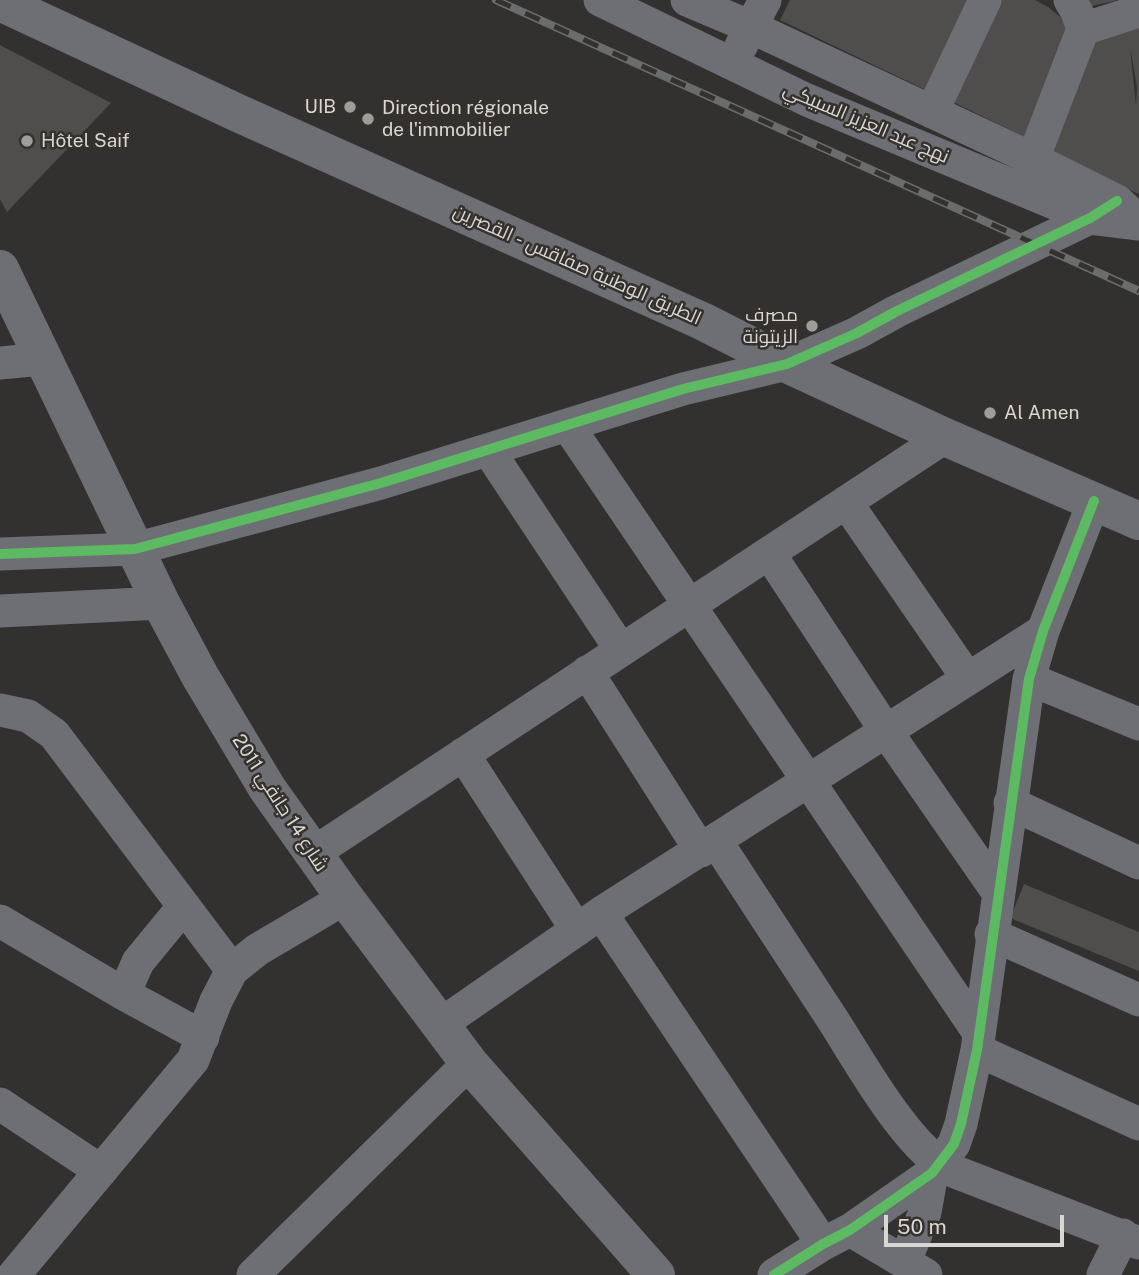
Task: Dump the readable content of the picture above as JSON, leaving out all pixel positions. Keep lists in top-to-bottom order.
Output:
{
  "streets": {
    "main road": ["الطريق الوطنية صفاقس - القصرين", "شارع 14 جانفي 2011"],
    "street": ["نهج عبد العزيز السبيكي"]
  },
  "places": [
    "UIB",
    "Direction régionale de l'immobilier",
    "Hôtel Saif",
    "مصرف الزيتونة",
    "Al Amen"
  ],
  "scale_bar": "50 m"
}
